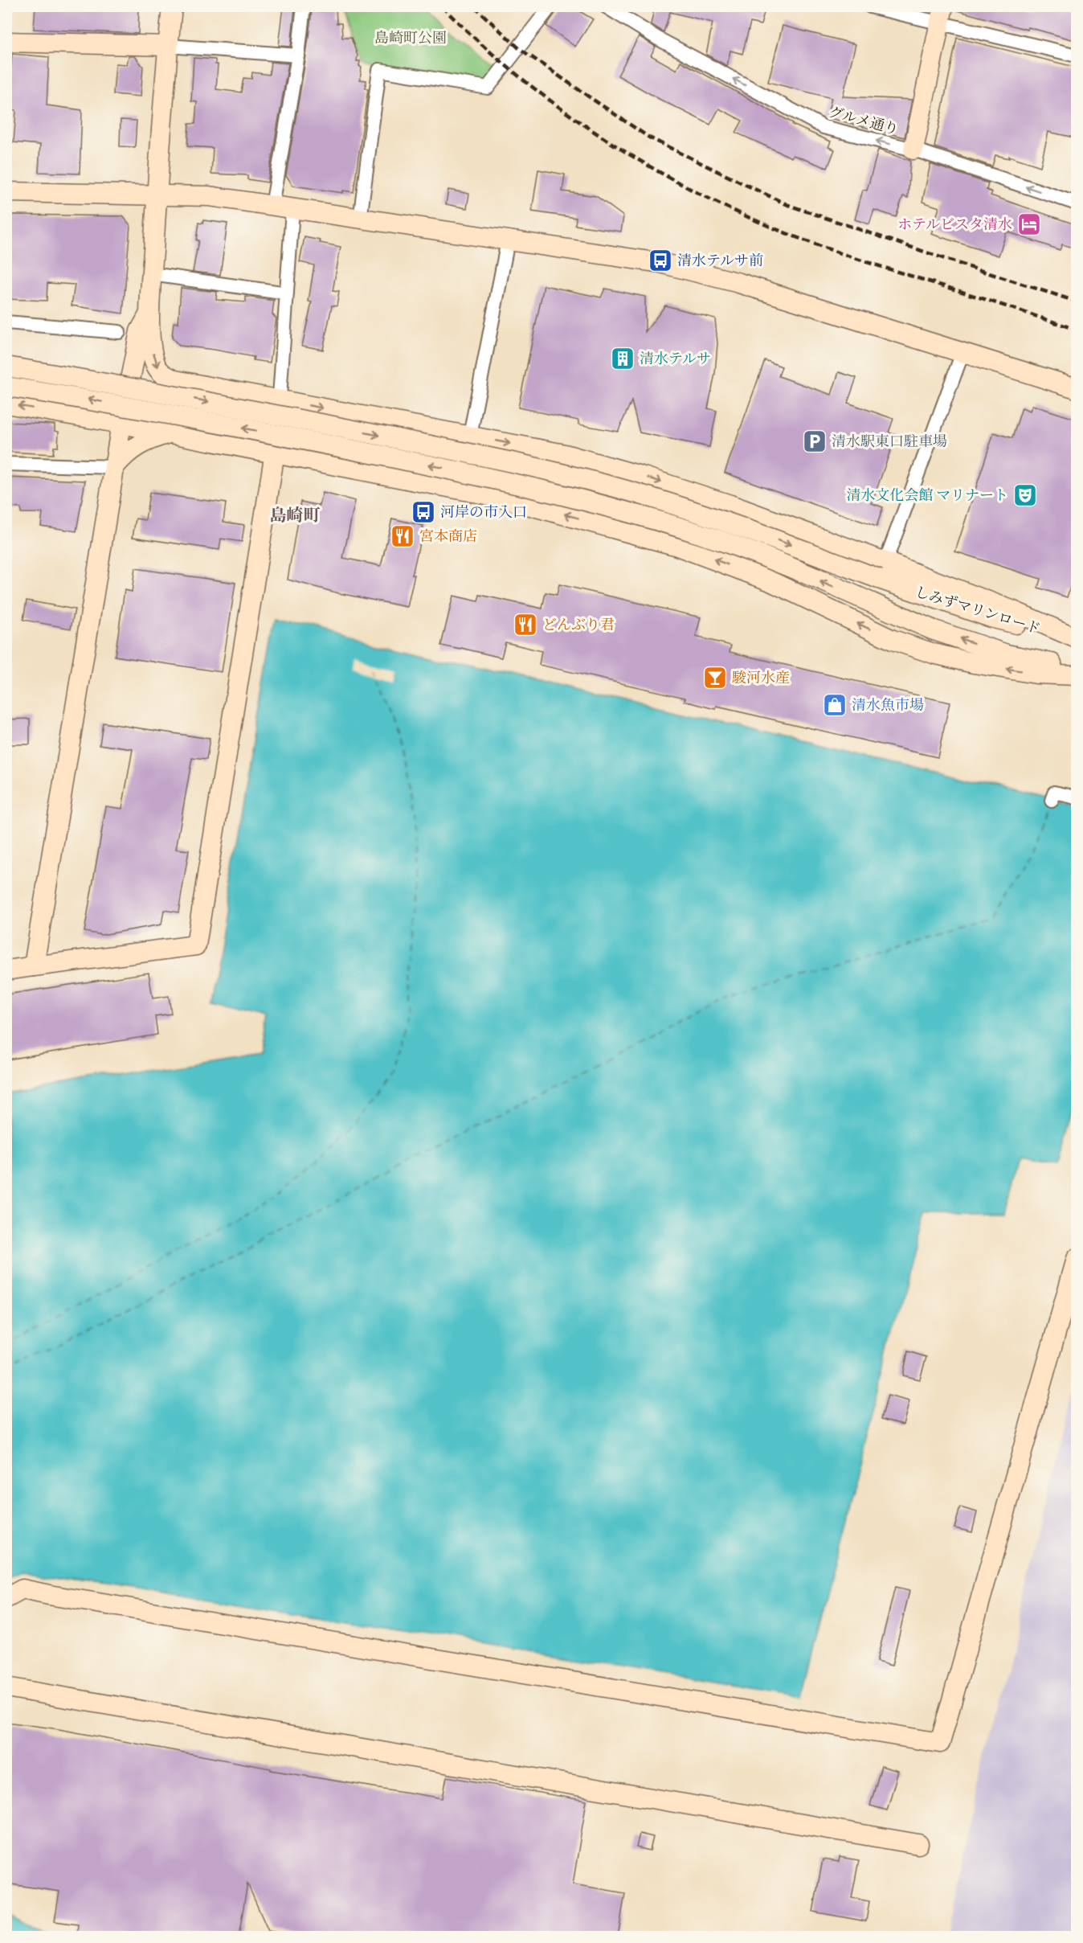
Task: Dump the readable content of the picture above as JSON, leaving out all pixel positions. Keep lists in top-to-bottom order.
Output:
{
  "streets": {
    "street": ["グルメ通り", "しみずマリンロード"]
  },
  "one_way": ["グルメ通り"],
  "districts": ["島崎町"],
  "parks": ["島崎町公園"],
  "places": {
    "hotel": ["ホテルビスタ清水"],
    "bus stop": ["清水テルサ前", "河岸の市入口"],
    "building": ["清水テルサ"],
    "parking": ["清水駅東口駐車場"],
    "theatre": ["清水文化会館 マリナート"],
    "restaurant": ["宮本商店", "どんぶり君"],
    "bar": ["駿河水産"],
    "shop": ["清水魚市場"]
  }
}
